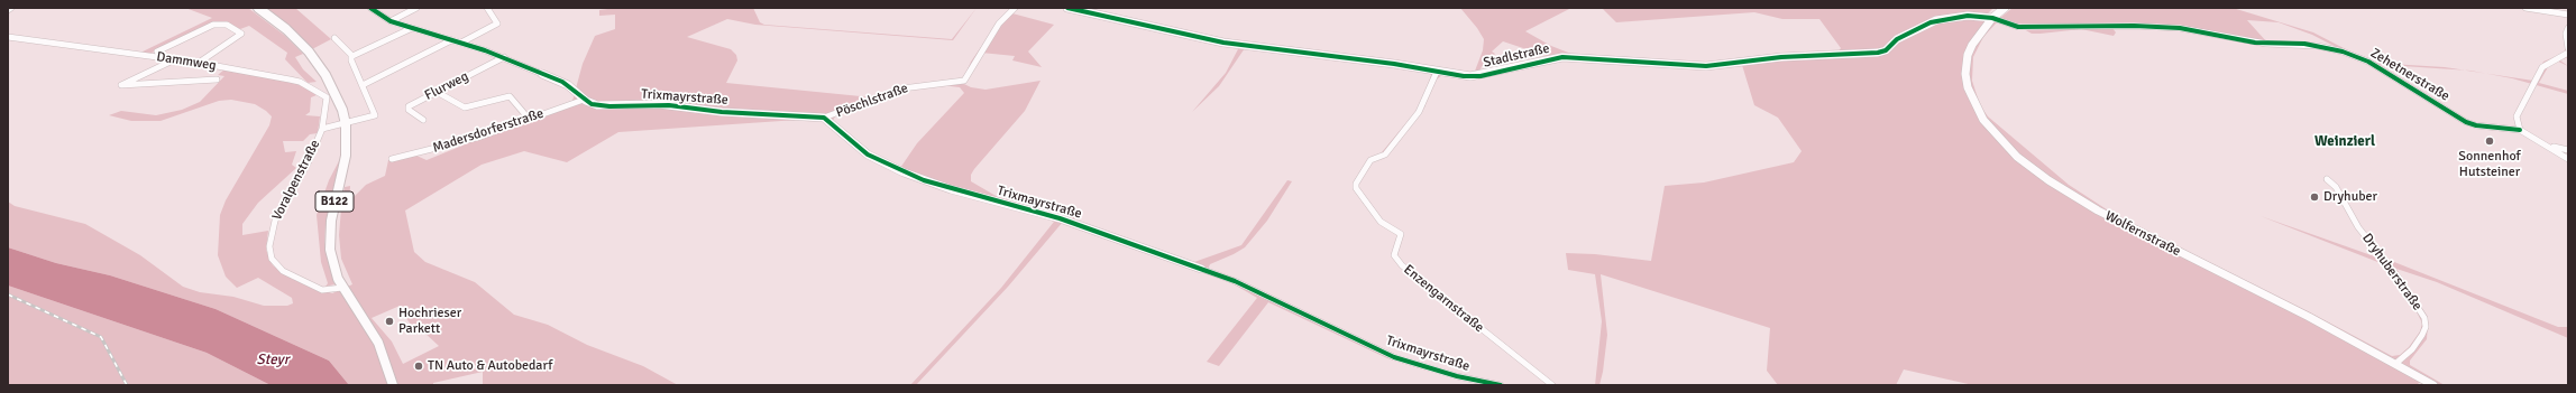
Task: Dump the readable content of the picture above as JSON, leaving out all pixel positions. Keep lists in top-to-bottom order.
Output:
{
  "streets": {
    "main road": ["B122"],
    "street": [
      "Stadlstraße",
      "Dammweg",
      "Zehetnerstraße",
      "Flurweg",
      "Trixmayrstraße",
      "Pöschlstraße",
      "Madersdorferstraße",
      "Voralpenstraße",
      "Wolfernstraße",
      "Dryhuberstraße",
      "Enzengarnstraße"
    ]
  },
  "crossings": [
    ["Stadlstraße", "Zehetnerstraße"],
    ["Stadlstraße", "Wolfernstraße"],
    ["Stadlstraße", "Enzengarnstraße"],
    ["Dammweg", "Voralpenstraße"],
    ["Zehetnerstraße", "Wolfernstraße"],
    ["Trixmayrstraße", "Pöschlstraße"],
    ["Trixmayrstraße", "Madersdorferstraße"],
    ["Voralpenstraße", "B122"],
    ["Wolfernstraße", "Dryhuberstraße"]
  ],
  "districts": ["Weinzierl"],
  "water": ["Steyr"],
  "places": [
    "Sonnenhof Hutsteiner",
    "Dryhuber",
    "Hochrieser Parkett",
    "TN Auto & Autobedarf"
  ]
}
